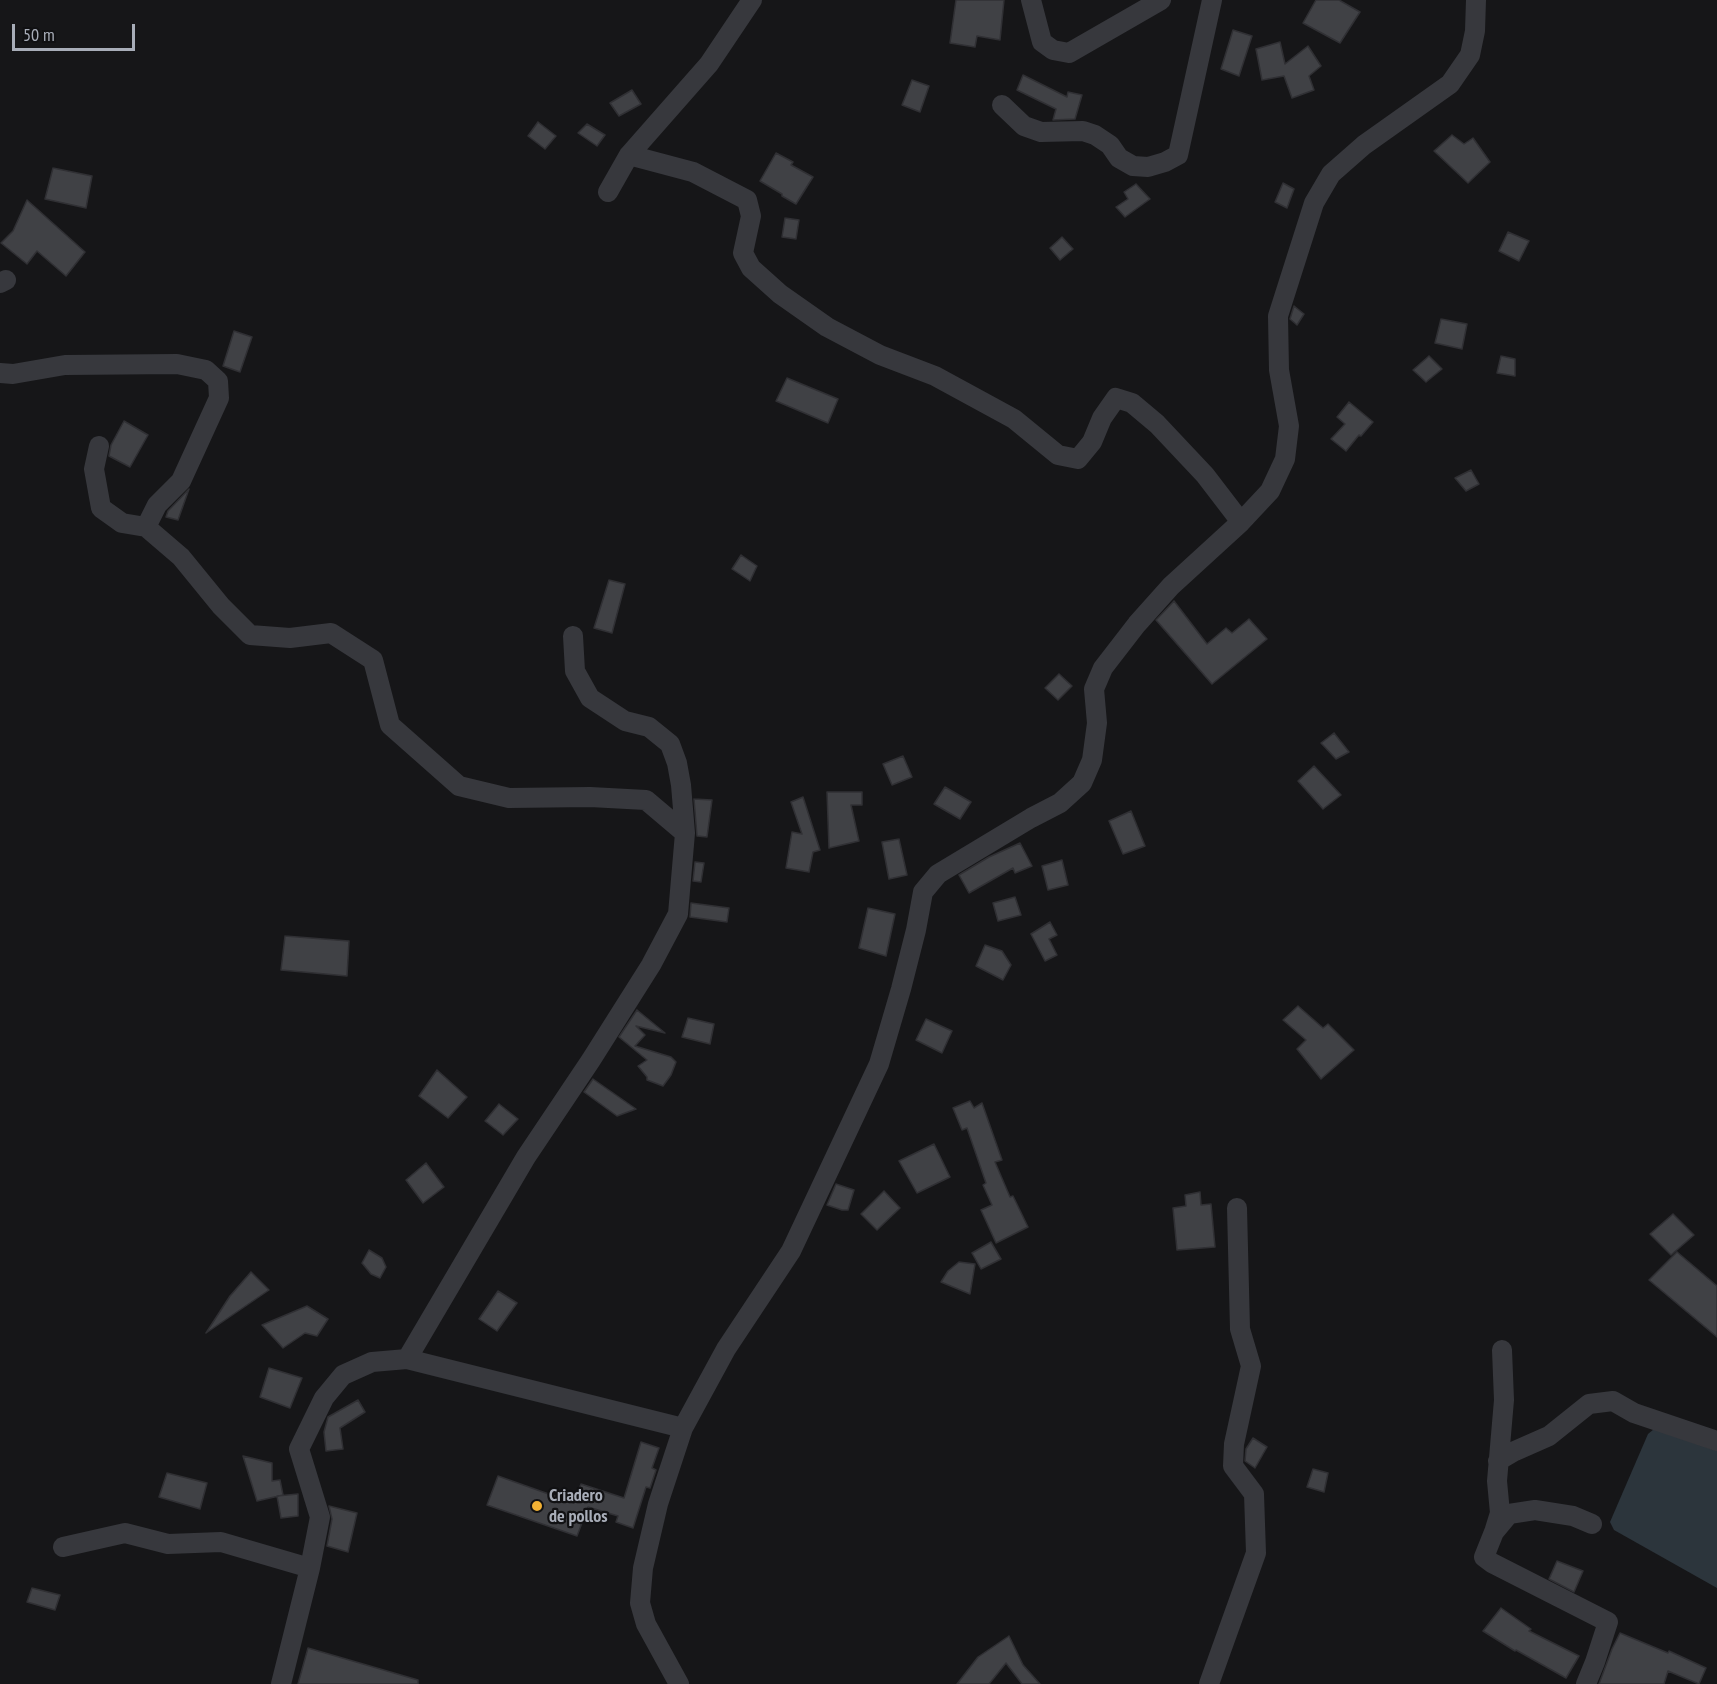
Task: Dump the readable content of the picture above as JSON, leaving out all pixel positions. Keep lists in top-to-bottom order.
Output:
{
  "places": ["Criadero de pollos"],
  "scale_bar": "50 m"
}
